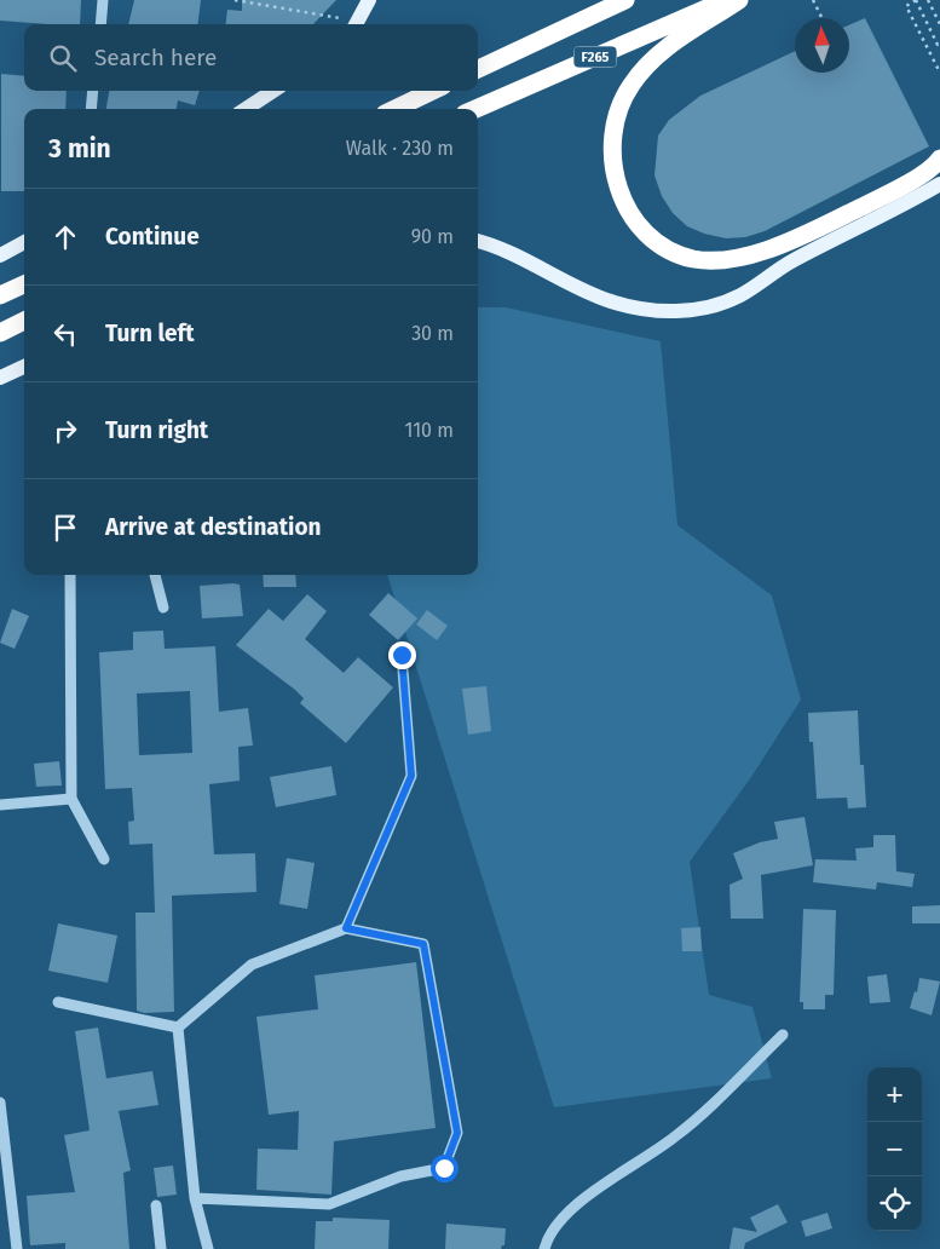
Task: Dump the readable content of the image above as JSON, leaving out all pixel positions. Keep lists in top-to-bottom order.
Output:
{
  "streets": {
    "highway": ["F265"]
  },
  "north": "top",
  "page": {
    "search": "Search here",
    "heading": ["3 min", "Walk · 230 m"],
    "list": [
      ["Continue", "90 m"],
      ["Turn left", "30 m"],
      ["Turn right", "110 m"],
      "Arrive at destination"
    ],
    "map_buttons": ["+", "−"]
  }
}
